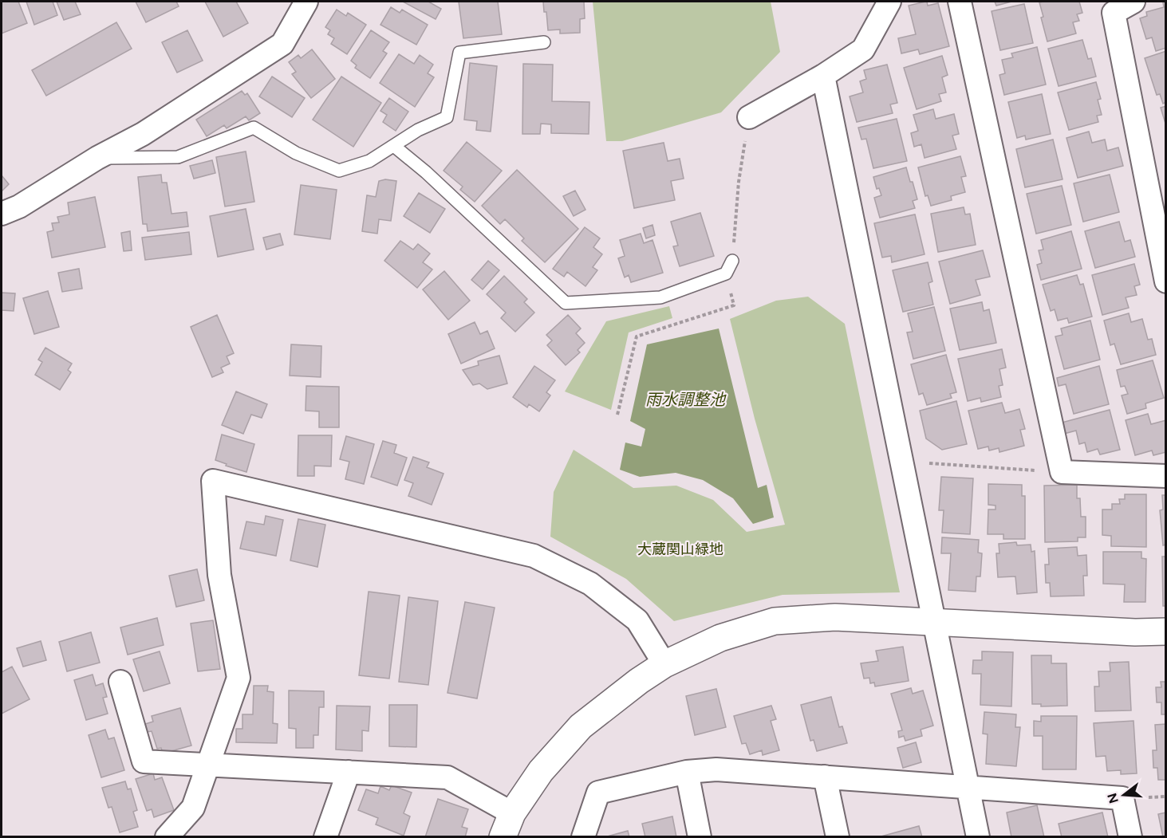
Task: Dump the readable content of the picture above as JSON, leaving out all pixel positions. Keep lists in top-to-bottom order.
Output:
{
  "water": ["雨水調整池"],
  "parks": ["大蔵関山緑地"],
  "north": "left"
}
